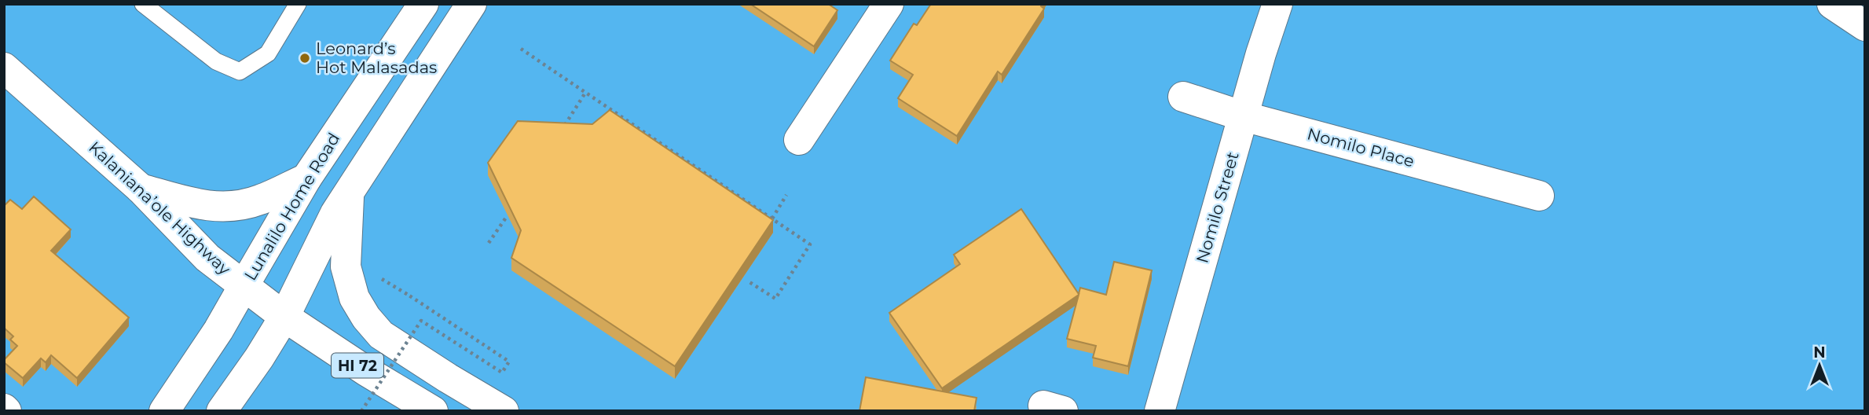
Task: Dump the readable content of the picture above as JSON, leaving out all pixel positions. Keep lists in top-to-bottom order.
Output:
{
  "streets": {
    "main road": [
      "Nomilo Place",
      "Lunalilo Home Road",
      "Nomilo Street",
      "Kalaniana’ole Highway",
      "HI 72"
    ]
  },
  "crossings": [
    ["Nomilo Place", "Nomilo Street"],
    ["Lunalilo Home Road", "Kalaniana’ole Highway"]
  ],
  "places": ["Leonard’s Hot Malasadas"],
  "north": "top"
}
